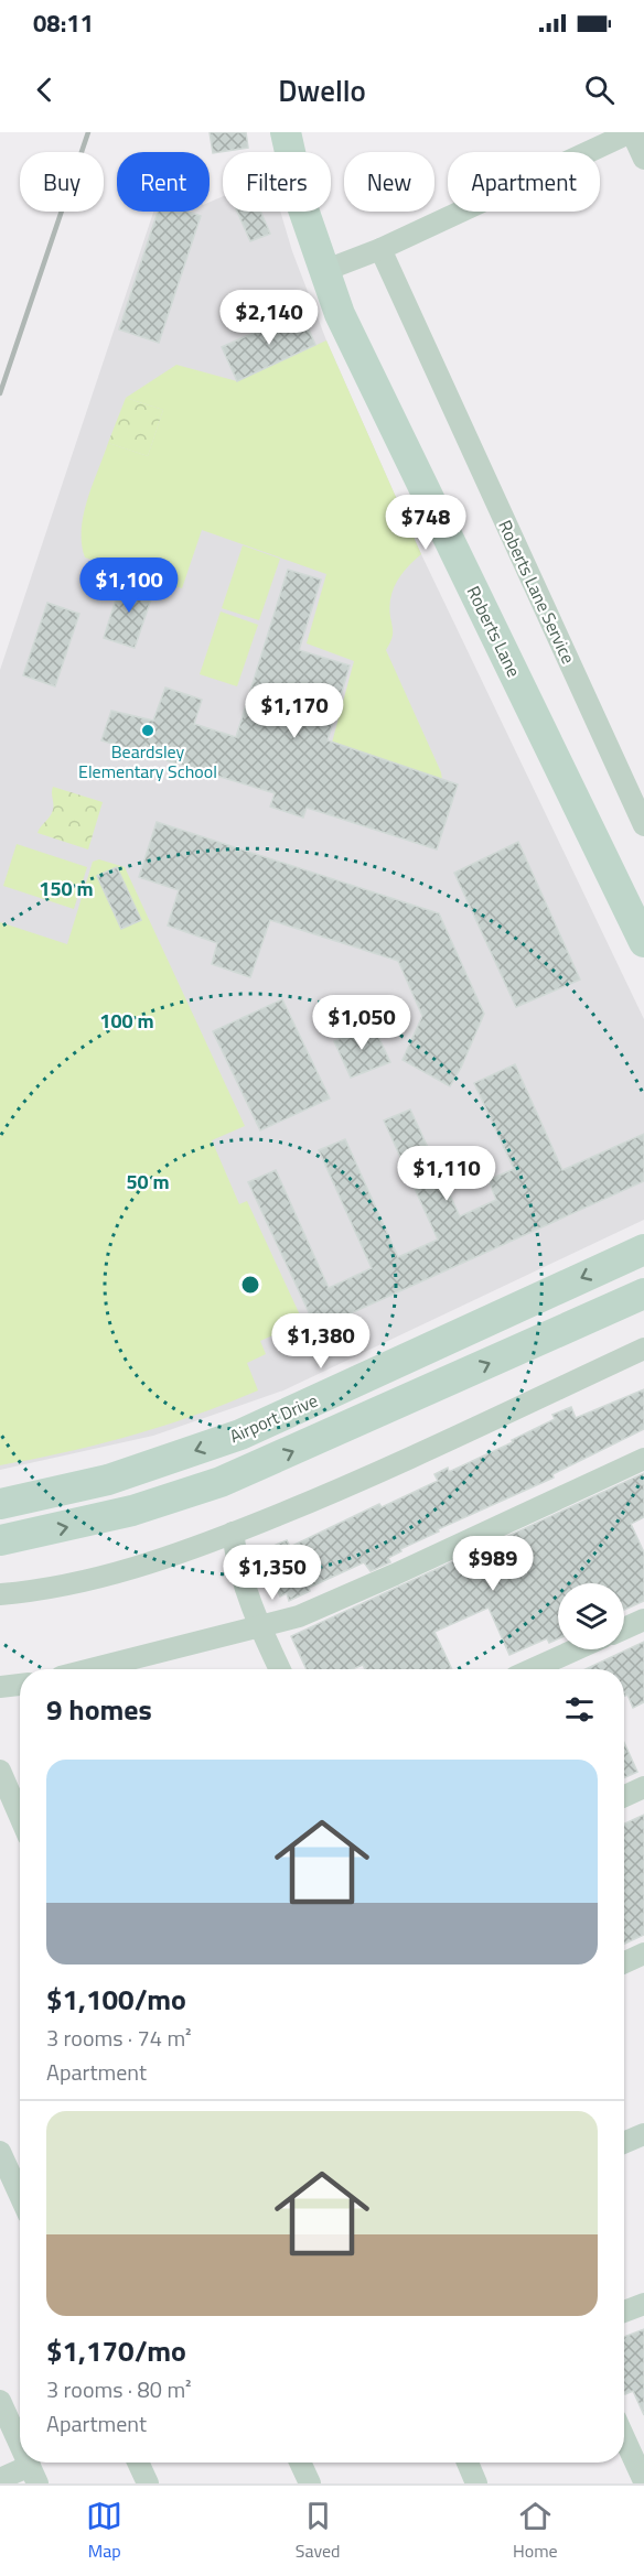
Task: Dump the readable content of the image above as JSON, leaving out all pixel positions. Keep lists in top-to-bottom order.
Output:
{
  "streets": {
    "main road": ["Roberts Lane", "Airport Drive"],
    "street": ["Roberts Lane Service"]
  },
  "places": ["Beardsley Elementary School"],
  "page": {
    "status": "08:11",
    "header": "Dwello",
    "chip": [
      "Buy",
      "Rent",
      "Filters",
      "New",
      "Apartment"
    ],
    "price": [
      "$2,140",
      "$748",
      "$1,100",
      "$1,170",
      "$1,050",
      "$1,110",
      "$1,380",
      "$989",
      "$1,350"
    ],
    "heading": "9 homes",
    "list": [
      {
        "name": "$1,100/mo",
        "note": "3 rooms · 74 m² · Apartment"
      },
      {
        "name": "$1,170/mo",
        "note": "3 rooms · 80 m² · Apartment"
      }
    ],
    "tabs": ["Map", "Saved", "Home"]
  },
  "rings": ["150 m", "100 m", "50 m"]
}
